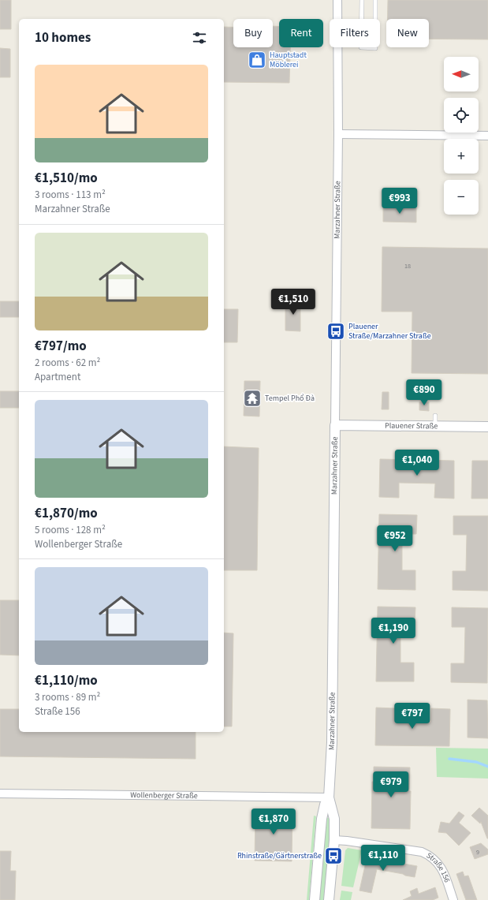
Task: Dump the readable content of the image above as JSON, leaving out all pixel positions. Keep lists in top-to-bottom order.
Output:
{
  "streets": {
    "street": [
      "Marzahner Straße",
      "Plauener Straße",
      "Wollenberger Straße",
      "Straße 156"
    ]
  },
  "crossings": [
    ["Marzahner Straße", "Plauener Straße"],
    ["Marzahner Straße", "Wollenberger Straße"],
    ["Marzahner Straße", "Straße 156"]
  ],
  "places": {
    "shop": ["Hauptstadt Möblerei"],
    "bus stop": ["Plauener Straße/Marzahner Straße", "Rhinstraße/Gärtnerstraße"],
    "temple": ["Tempel Phổ Đà"]
  },
  "house_numbers": ["18", "9"],
  "north": "left",
  "page": {
    "chip": [
      "Buy",
      "Rent",
      "Filters",
      "New"
    ],
    "heading": "10 homes",
    "map_buttons": ["+", "−"],
    "list": [
      {
        "name": "€1,510/mo",
        "note": "3 rooms · 113 m² · Marzahner Straße"
      },
      {
        "name": "€797/mo",
        "note": "2 rooms · 62 m² · Apartment"
      },
      {
        "name": "€1,870/mo",
        "note": "5 rooms · 128 m² · Wollenberger Straße"
      },
      {
        "name": "€1,110/mo",
        "note": "3 rooms · 89 m² · Straße 156"
      }
    ],
    "price": [
      "€993",
      "€1,510",
      "€890",
      "€1,040",
      "€952",
      "€1,190",
      "€797",
      "€979",
      "€1,870",
      "€1,110"
    ]
  }
}
